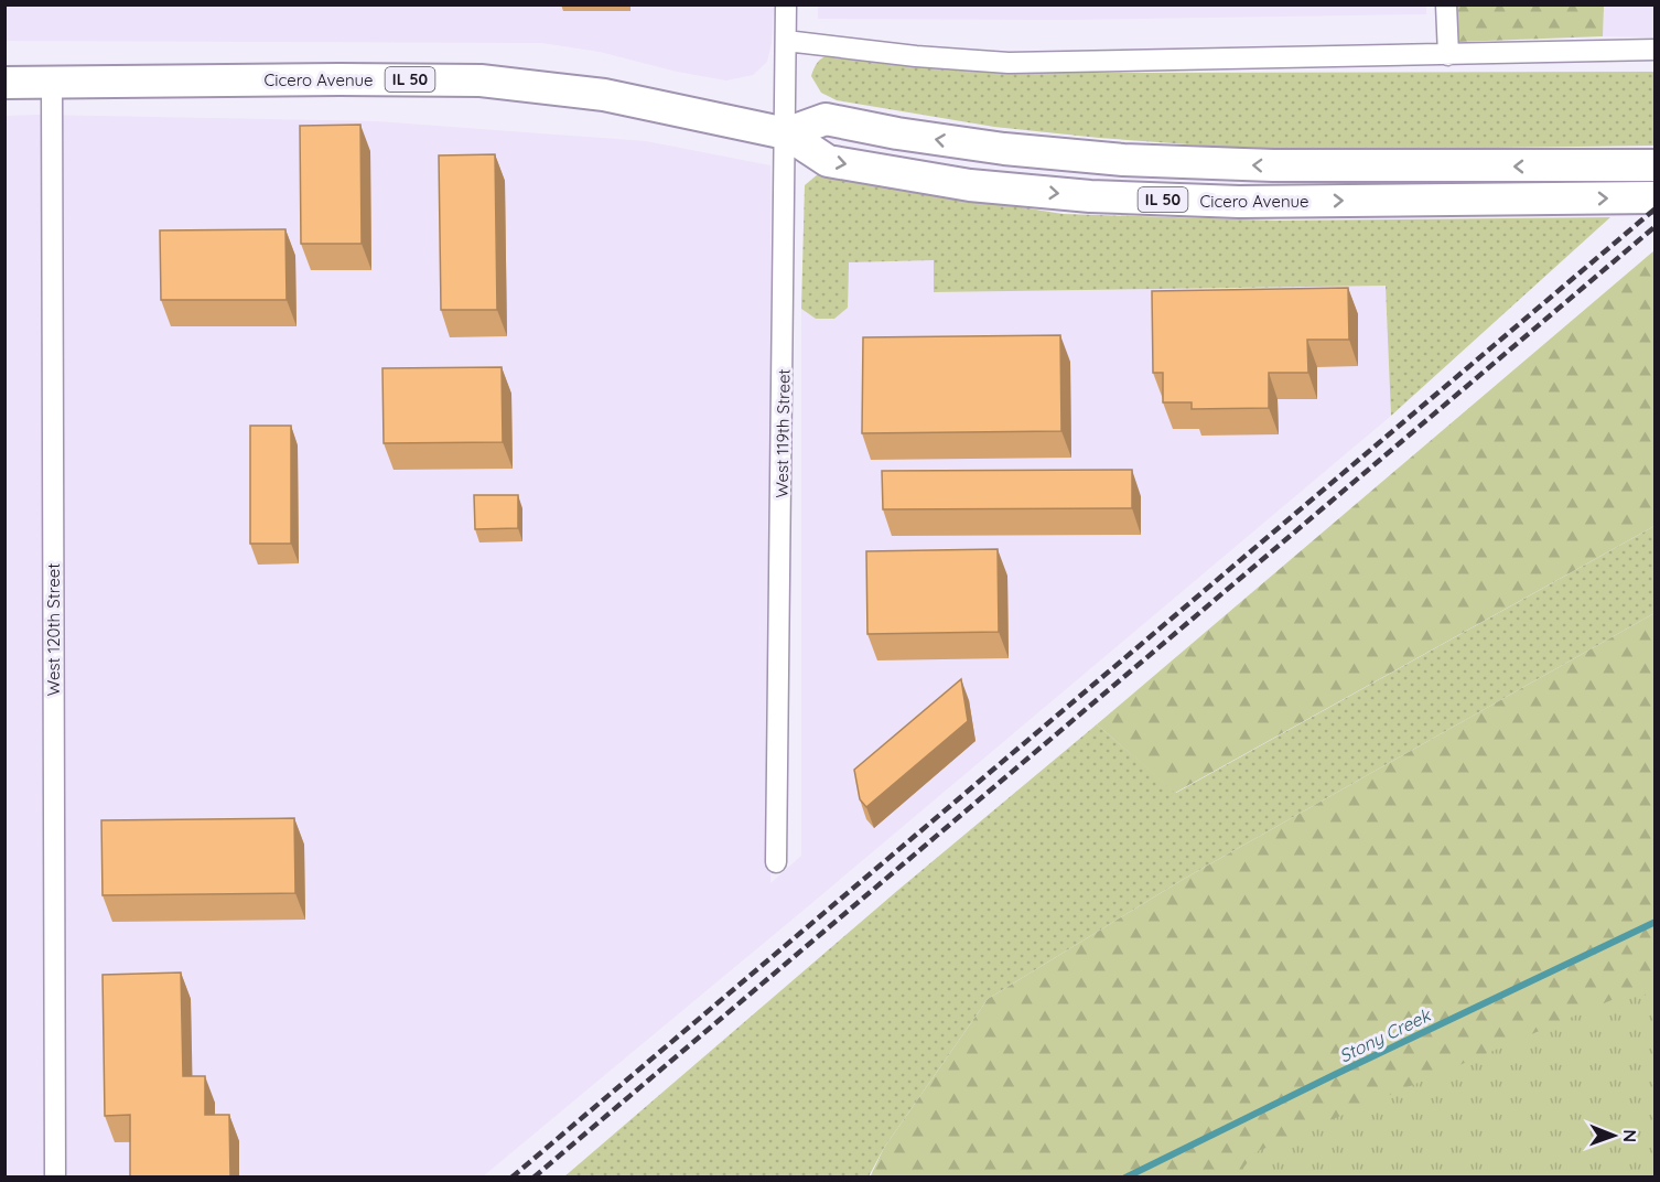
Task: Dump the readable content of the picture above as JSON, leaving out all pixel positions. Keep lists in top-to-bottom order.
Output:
{
  "streets": {
    "main road": ["Cicero Avenue", "IL 50"],
    "street": ["West 119th Street", "West 120th Street"]
  },
  "crossings": [
    ["Cicero Avenue", "West 119th Street"],
    ["Cicero Avenue", "West 120th Street"]
  ],
  "water": ["Stony Creek"],
  "north": "right"
}
